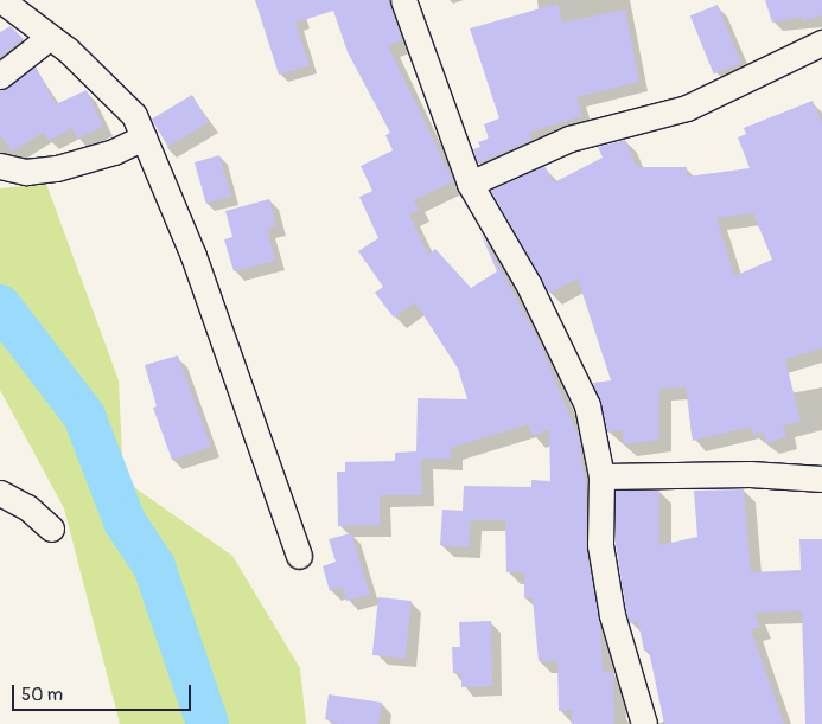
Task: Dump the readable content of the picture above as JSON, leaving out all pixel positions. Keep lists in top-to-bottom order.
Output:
{
  "scale_bar": "50 m"
}
